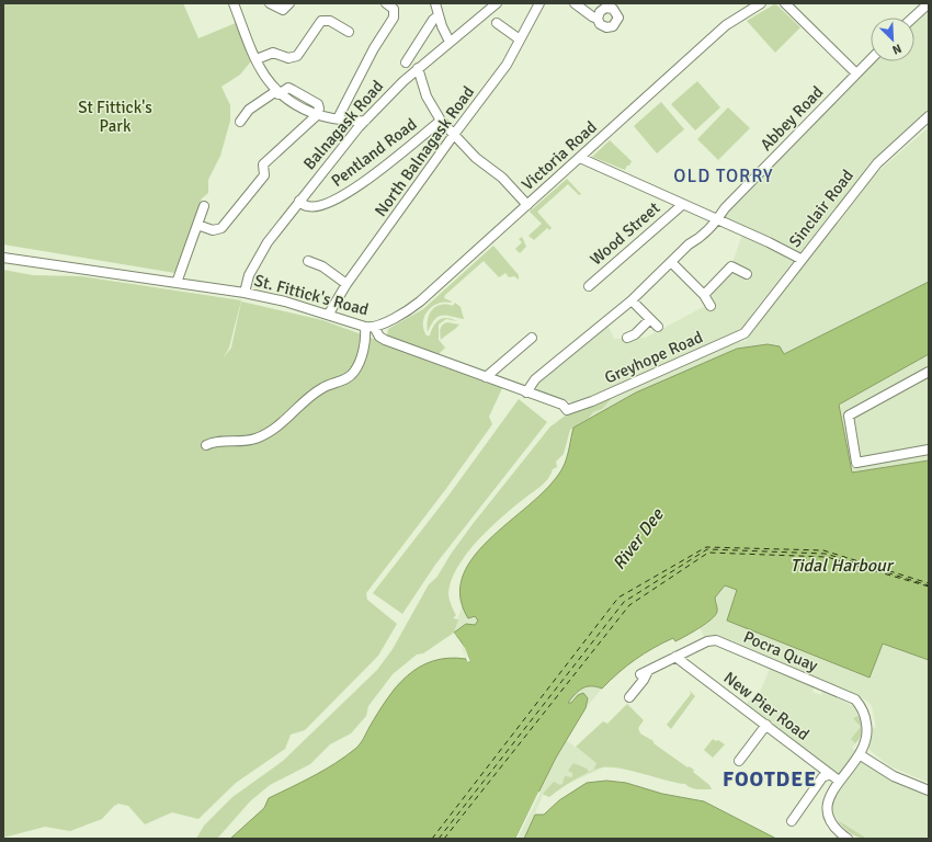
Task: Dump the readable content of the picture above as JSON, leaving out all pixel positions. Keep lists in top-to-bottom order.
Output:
{
  "streets": {
    "street": [
      "Abbey Road",
      "Balnagask Road",
      "North Balnagask Road",
      "Pentland Road",
      "Victoria Road",
      "Sinclair Road",
      "Wood Street",
      "St. Fittick's Road",
      "Greyhope Road",
      "Pocra Quay",
      "New Pier Road"
    ]
  },
  "crossings": [
    ["Abbey Road", "St. Fittick's Road"],
    ["Balnagask Road", "Pentland Road"],
    ["Balnagask Road", "St. Fittick's Road"],
    ["North Balnagask Road", "St. Fittick's Road"],
    ["Victoria Road", "St. Fittick's Road"],
    ["Sinclair Road", "Greyhope Road"],
    ["St. Fittick's Road", "Greyhope Road"],
    ["Pocra Quay", "New Pier Road"]
  ],
  "districts": ["OLD TORRY", "FOOTDEE"],
  "water": ["River Dee", "Tidal Harbour"],
  "parks": ["St Fittick's Park"],
  "north": "bottom right"
}
